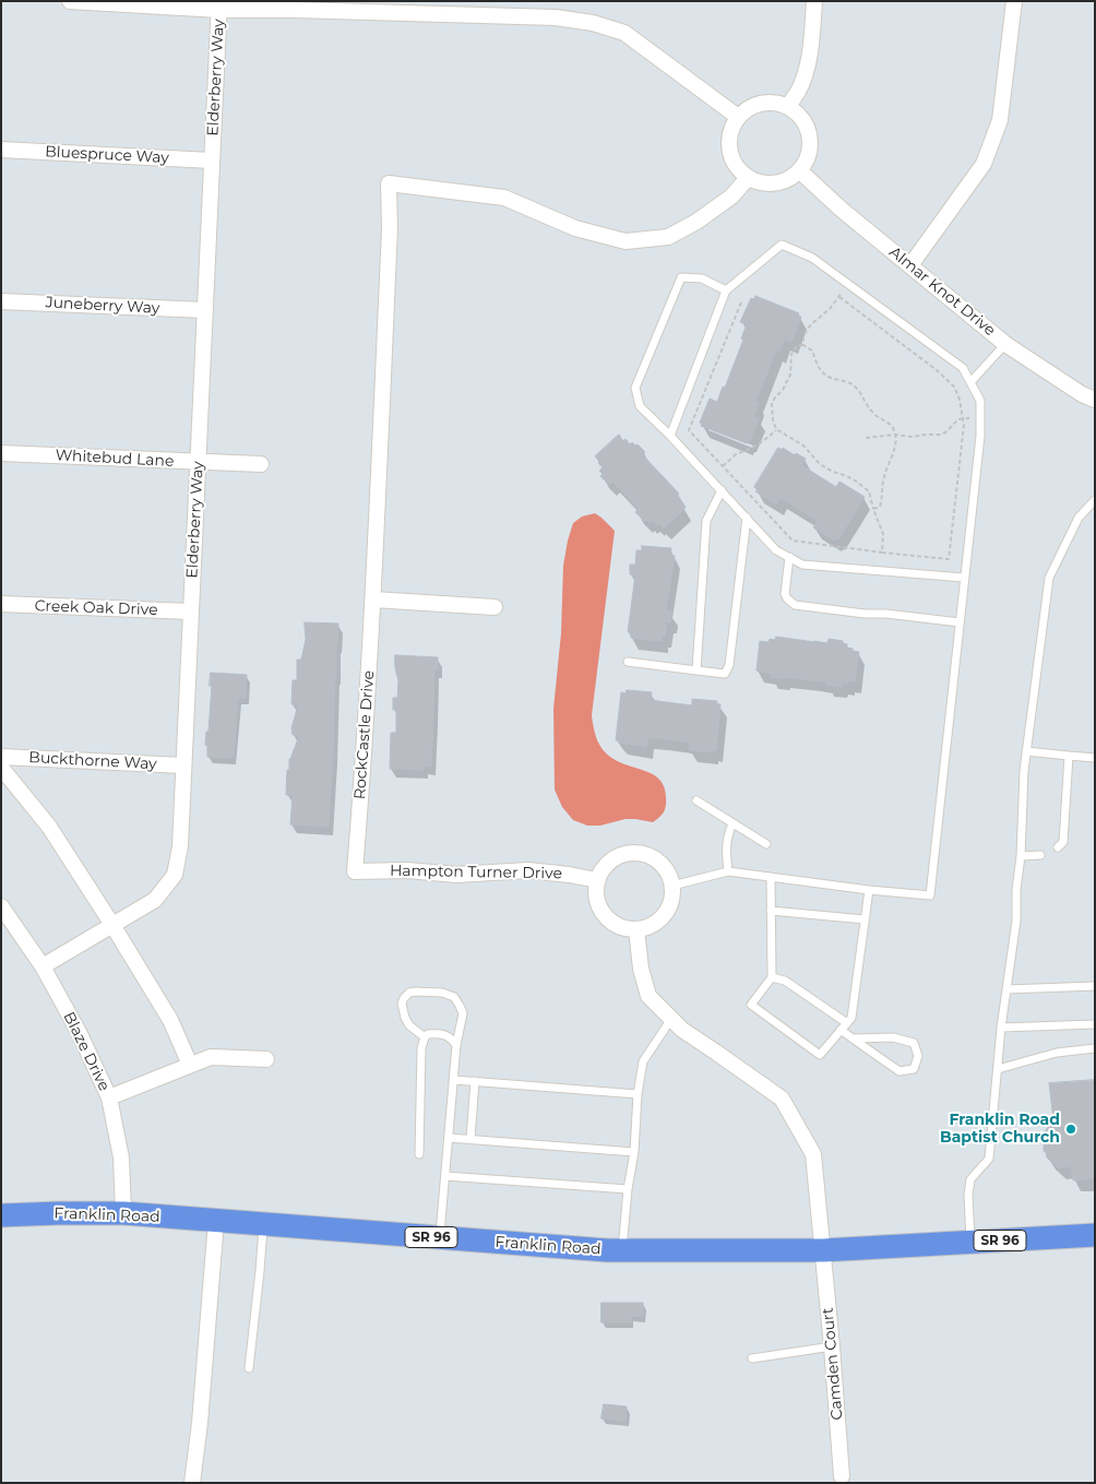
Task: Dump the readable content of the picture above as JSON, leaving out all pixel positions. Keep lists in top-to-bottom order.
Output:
{
  "streets": {
    "main road": ["Franklin Road", "SR 96"],
    "street": [
      "Elderberry Way",
      "Bluespruce Way",
      "Almar Knot Drive",
      "Juneberry Way",
      "Whitebud Lane",
      "Creek Oak Drive",
      "RockCastle Drive",
      "Buckthorne Way",
      "Hampton Turner Drive",
      "Blaze Drive",
      "Camden Court"
    ]
  },
  "crossings": [
    ["Elderberry Way", "Bluespruce Way"],
    ["Elderberry Way", "Juneberry Way"],
    ["Elderberry Way", "Whitebud Lane"],
    ["Elderberry Way", "Creek Oak Drive"],
    ["Elderberry Way", "Buckthorne Way"],
    ["Elderberry Way", "Blaze Drive"],
    ["Almar Knot Drive", "RockCastle Drive"],
    ["RockCastle Drive", "Hampton Turner Drive"],
    ["Hampton Turner Drive", "Camden Court"],
    ["Blaze Drive", "Franklin Road"],
    ["Franklin Road", "Camden Court"]
  ],
  "places": ["Franklin Road Baptist Church"]
}
